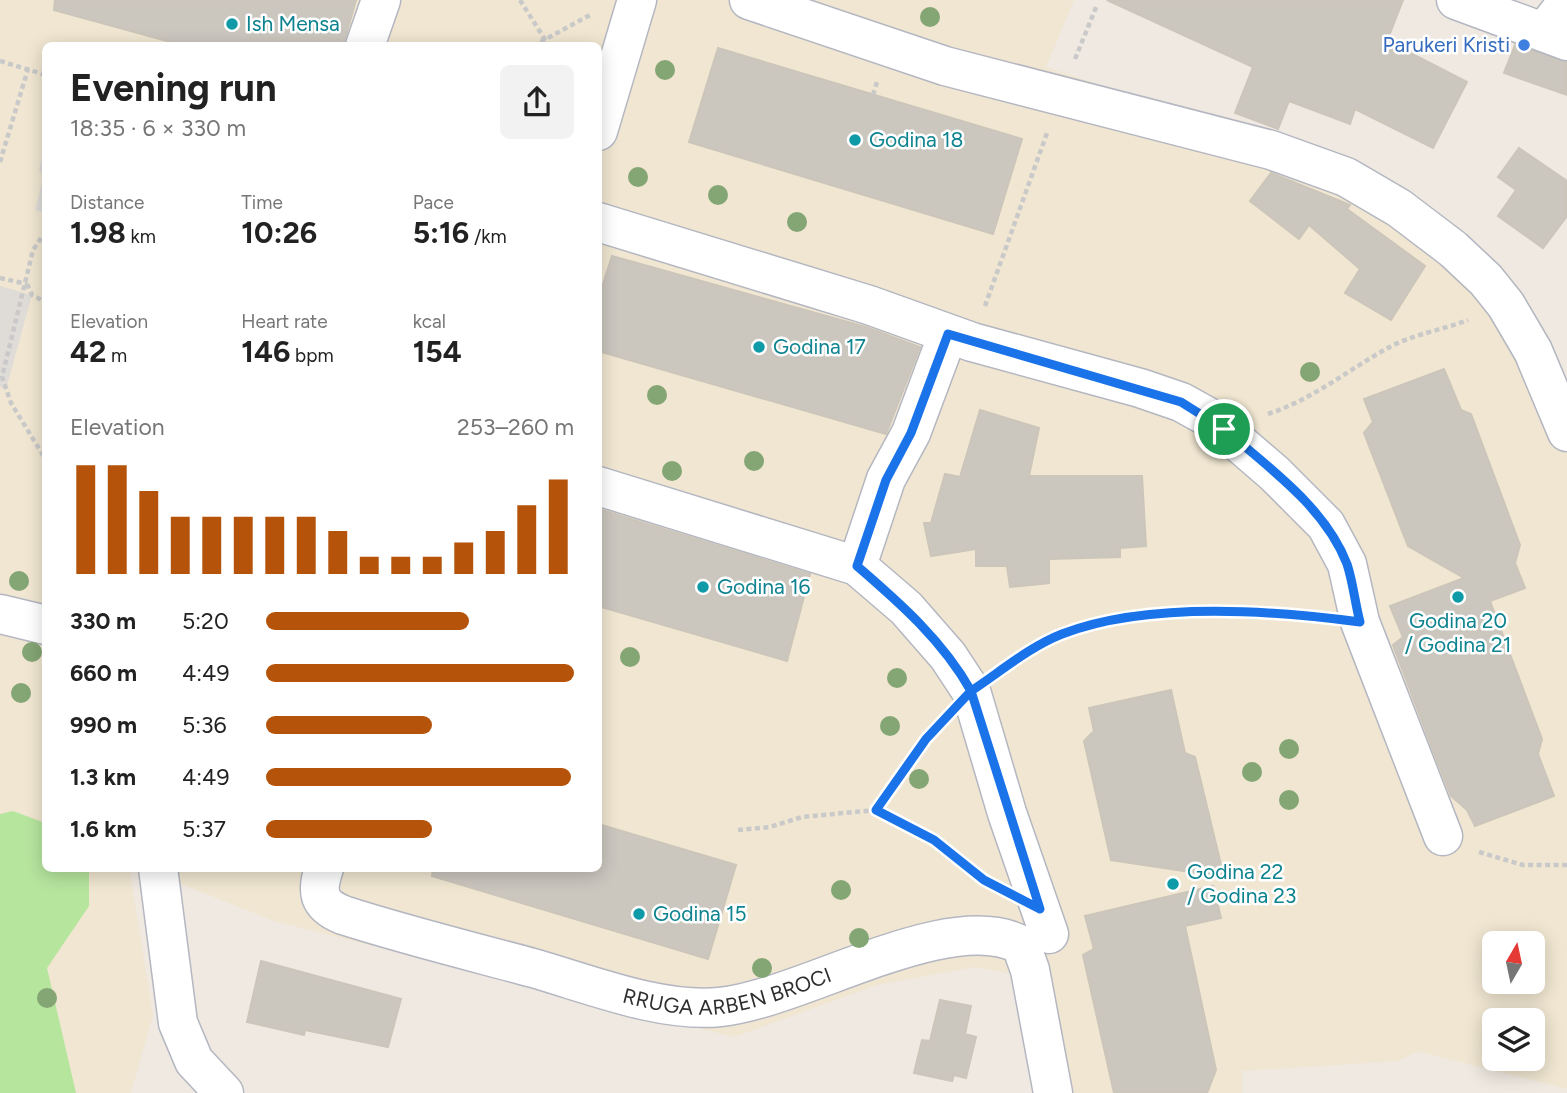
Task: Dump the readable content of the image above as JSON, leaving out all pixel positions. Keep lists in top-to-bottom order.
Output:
{
  "streets": {
    "street": ["RRUGA ARBEN BROCI"]
  },
  "places": [
    "Ish Mensa",
    "Parukeri Kristi",
    "Godina 18",
    "Godina 17",
    "Godina 16",
    "Godina 20 / Godina 21",
    "Godina 22 / Godina 23",
    "Godina 15"
  ],
  "north": "top",
  "page": {
    "heading": ["Evening run", "18:35 · 6 × 330 m"],
    "stats": [
      ["Distance", "1.98 km"],
      ["Time", "10:26"],
      ["Pace", "5:16 /km"],
      ["Elevation", "42 m"],
      ["Heart rate", "146 bpm"],
      ["kcal", "154"]
    ],
    "chart": ["Elevation", "253–260 m"],
    "list": [
      {
        "name": "330 m",
        "note": "5:20"
      },
      {
        "name": "660 m",
        "note": "4:49"
      },
      {
        "name": "990 m",
        "note": "5:36"
      },
      {
        "name": "1.3 km",
        "note": "4:49"
      },
      {
        "name": "1.6 km",
        "note": "5:37"
      }
    ]
  }
}
